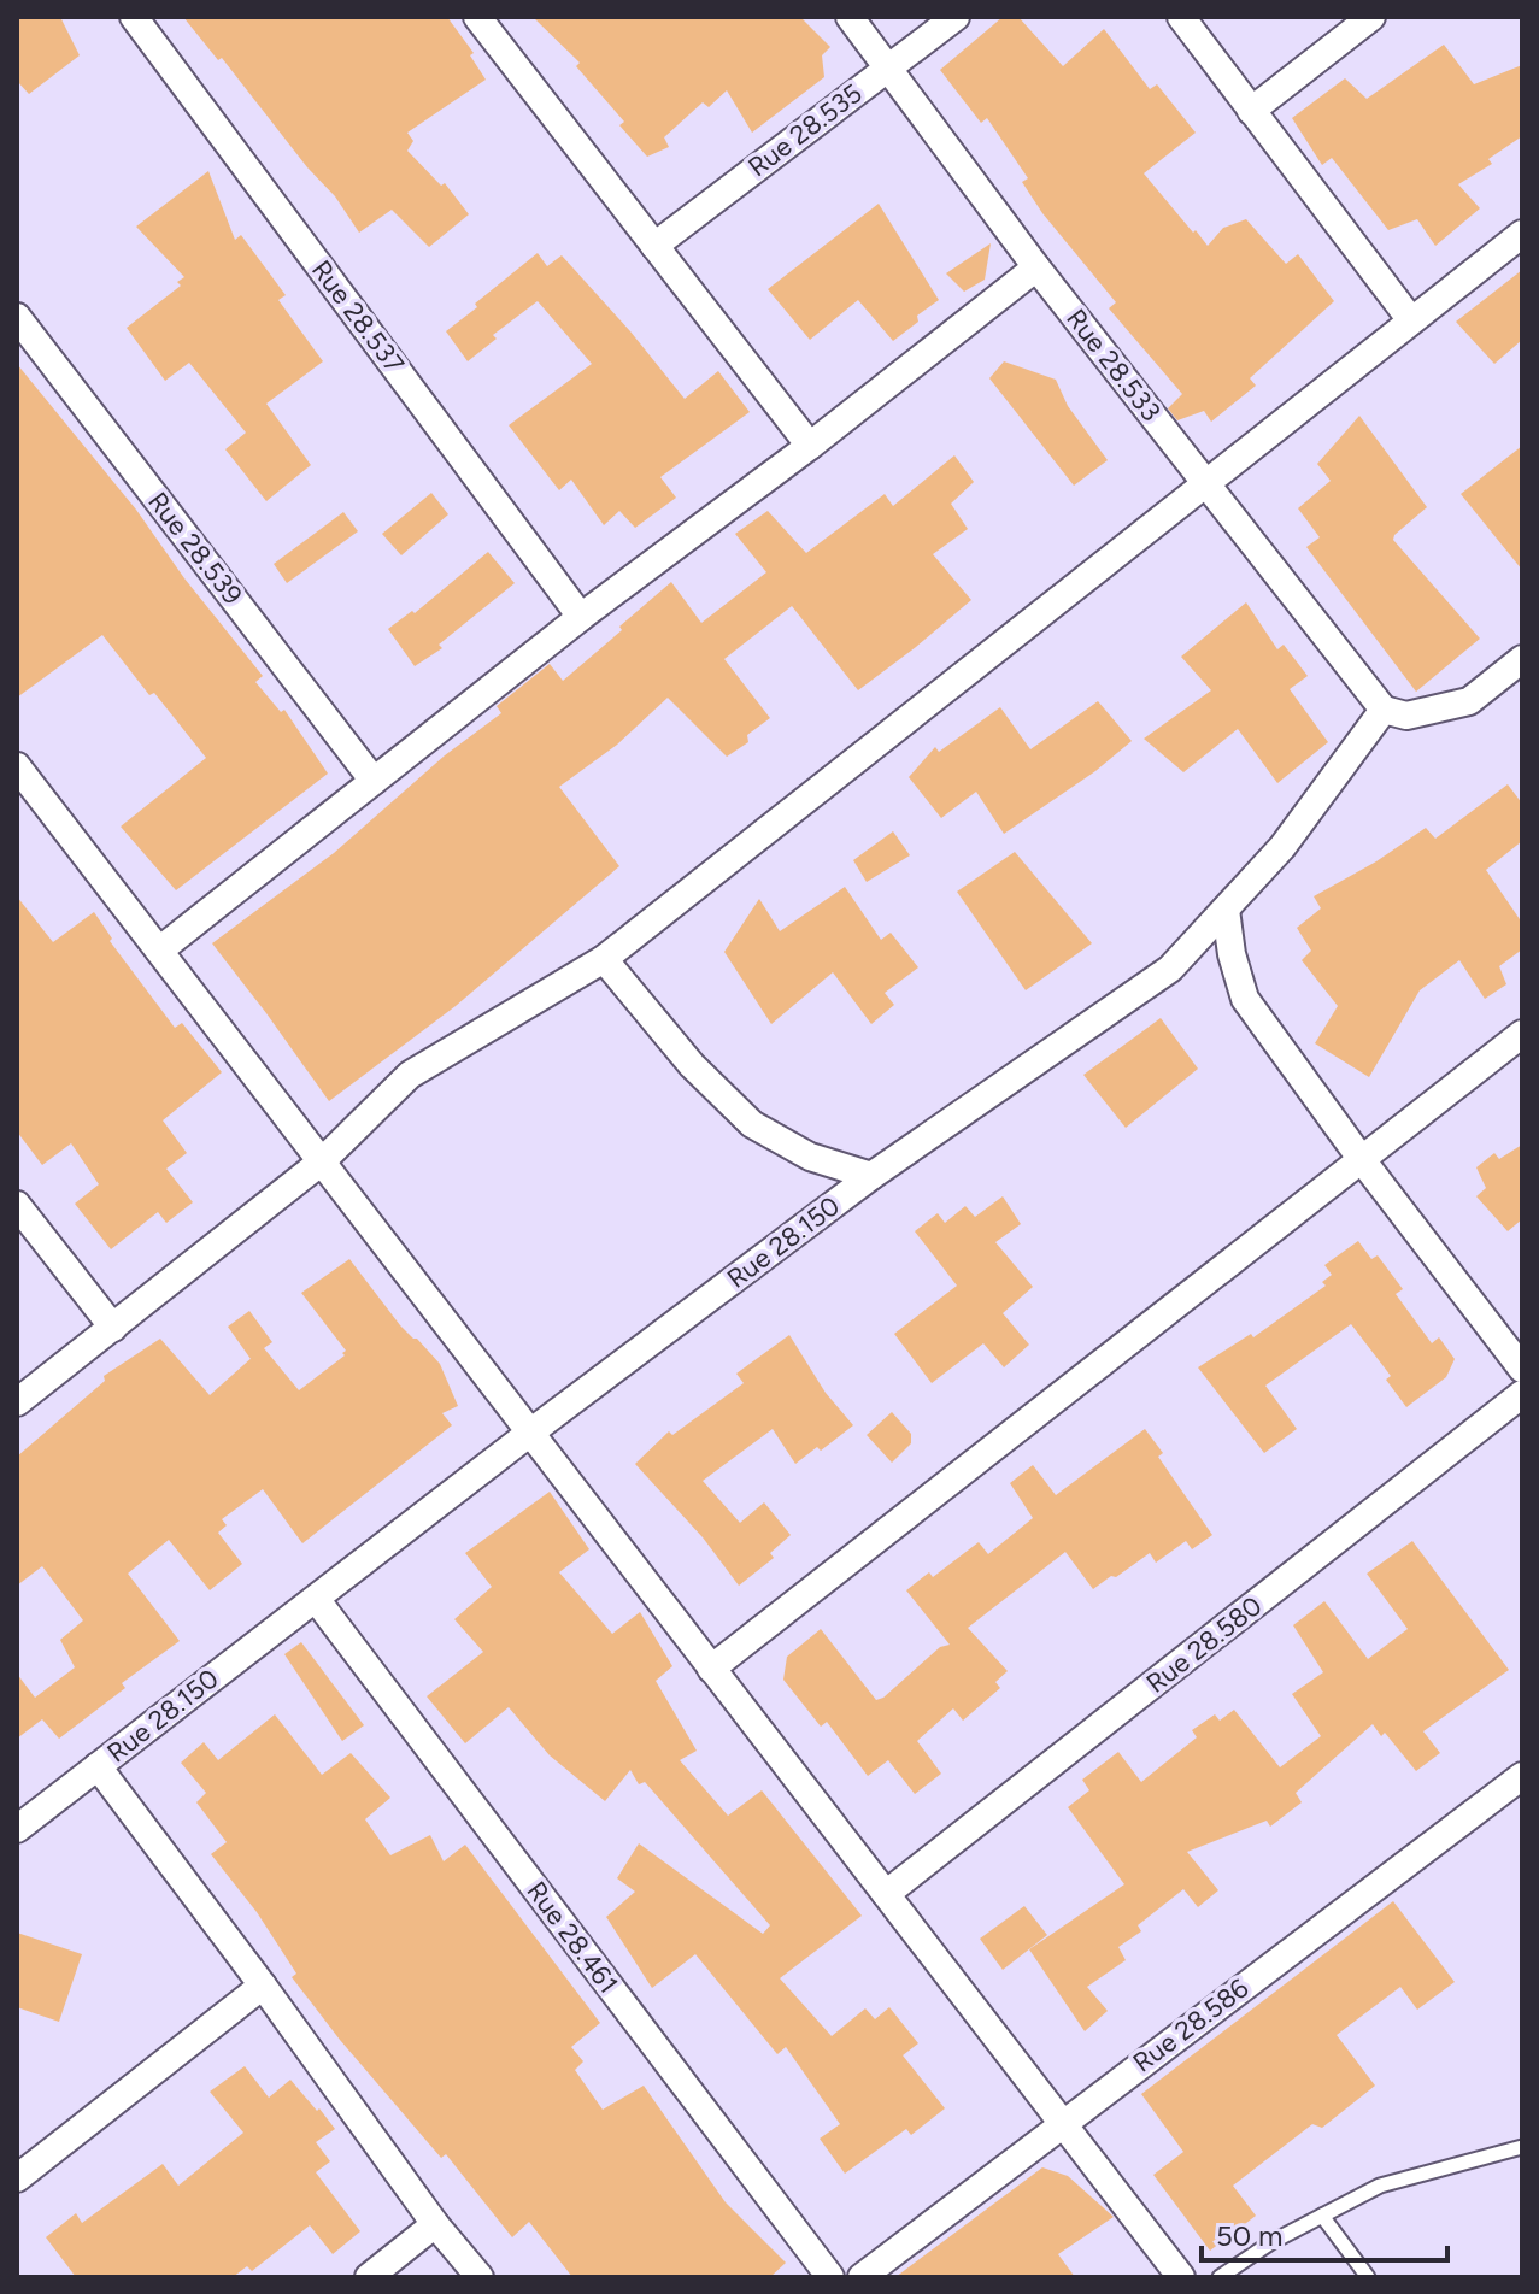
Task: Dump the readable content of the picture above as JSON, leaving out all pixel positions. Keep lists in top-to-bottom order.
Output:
{
  "streets": {
    "street": [
      "Rue 28.535",
      "Rue 28.537",
      "Rue 28.533",
      "Rue 28.539",
      "Rue 28.150",
      "Rue 28.580",
      "Rue 28.461",
      "Rue 28.586"
    ]
  },
  "crossings": [
    ["Rue 28.535", "Rue 28.533"],
    ["Rue 28.533", "Rue 28.150"],
    ["Rue 28.150", "Rue 28.461"]
  ],
  "scale_bar": "50 m"
}
